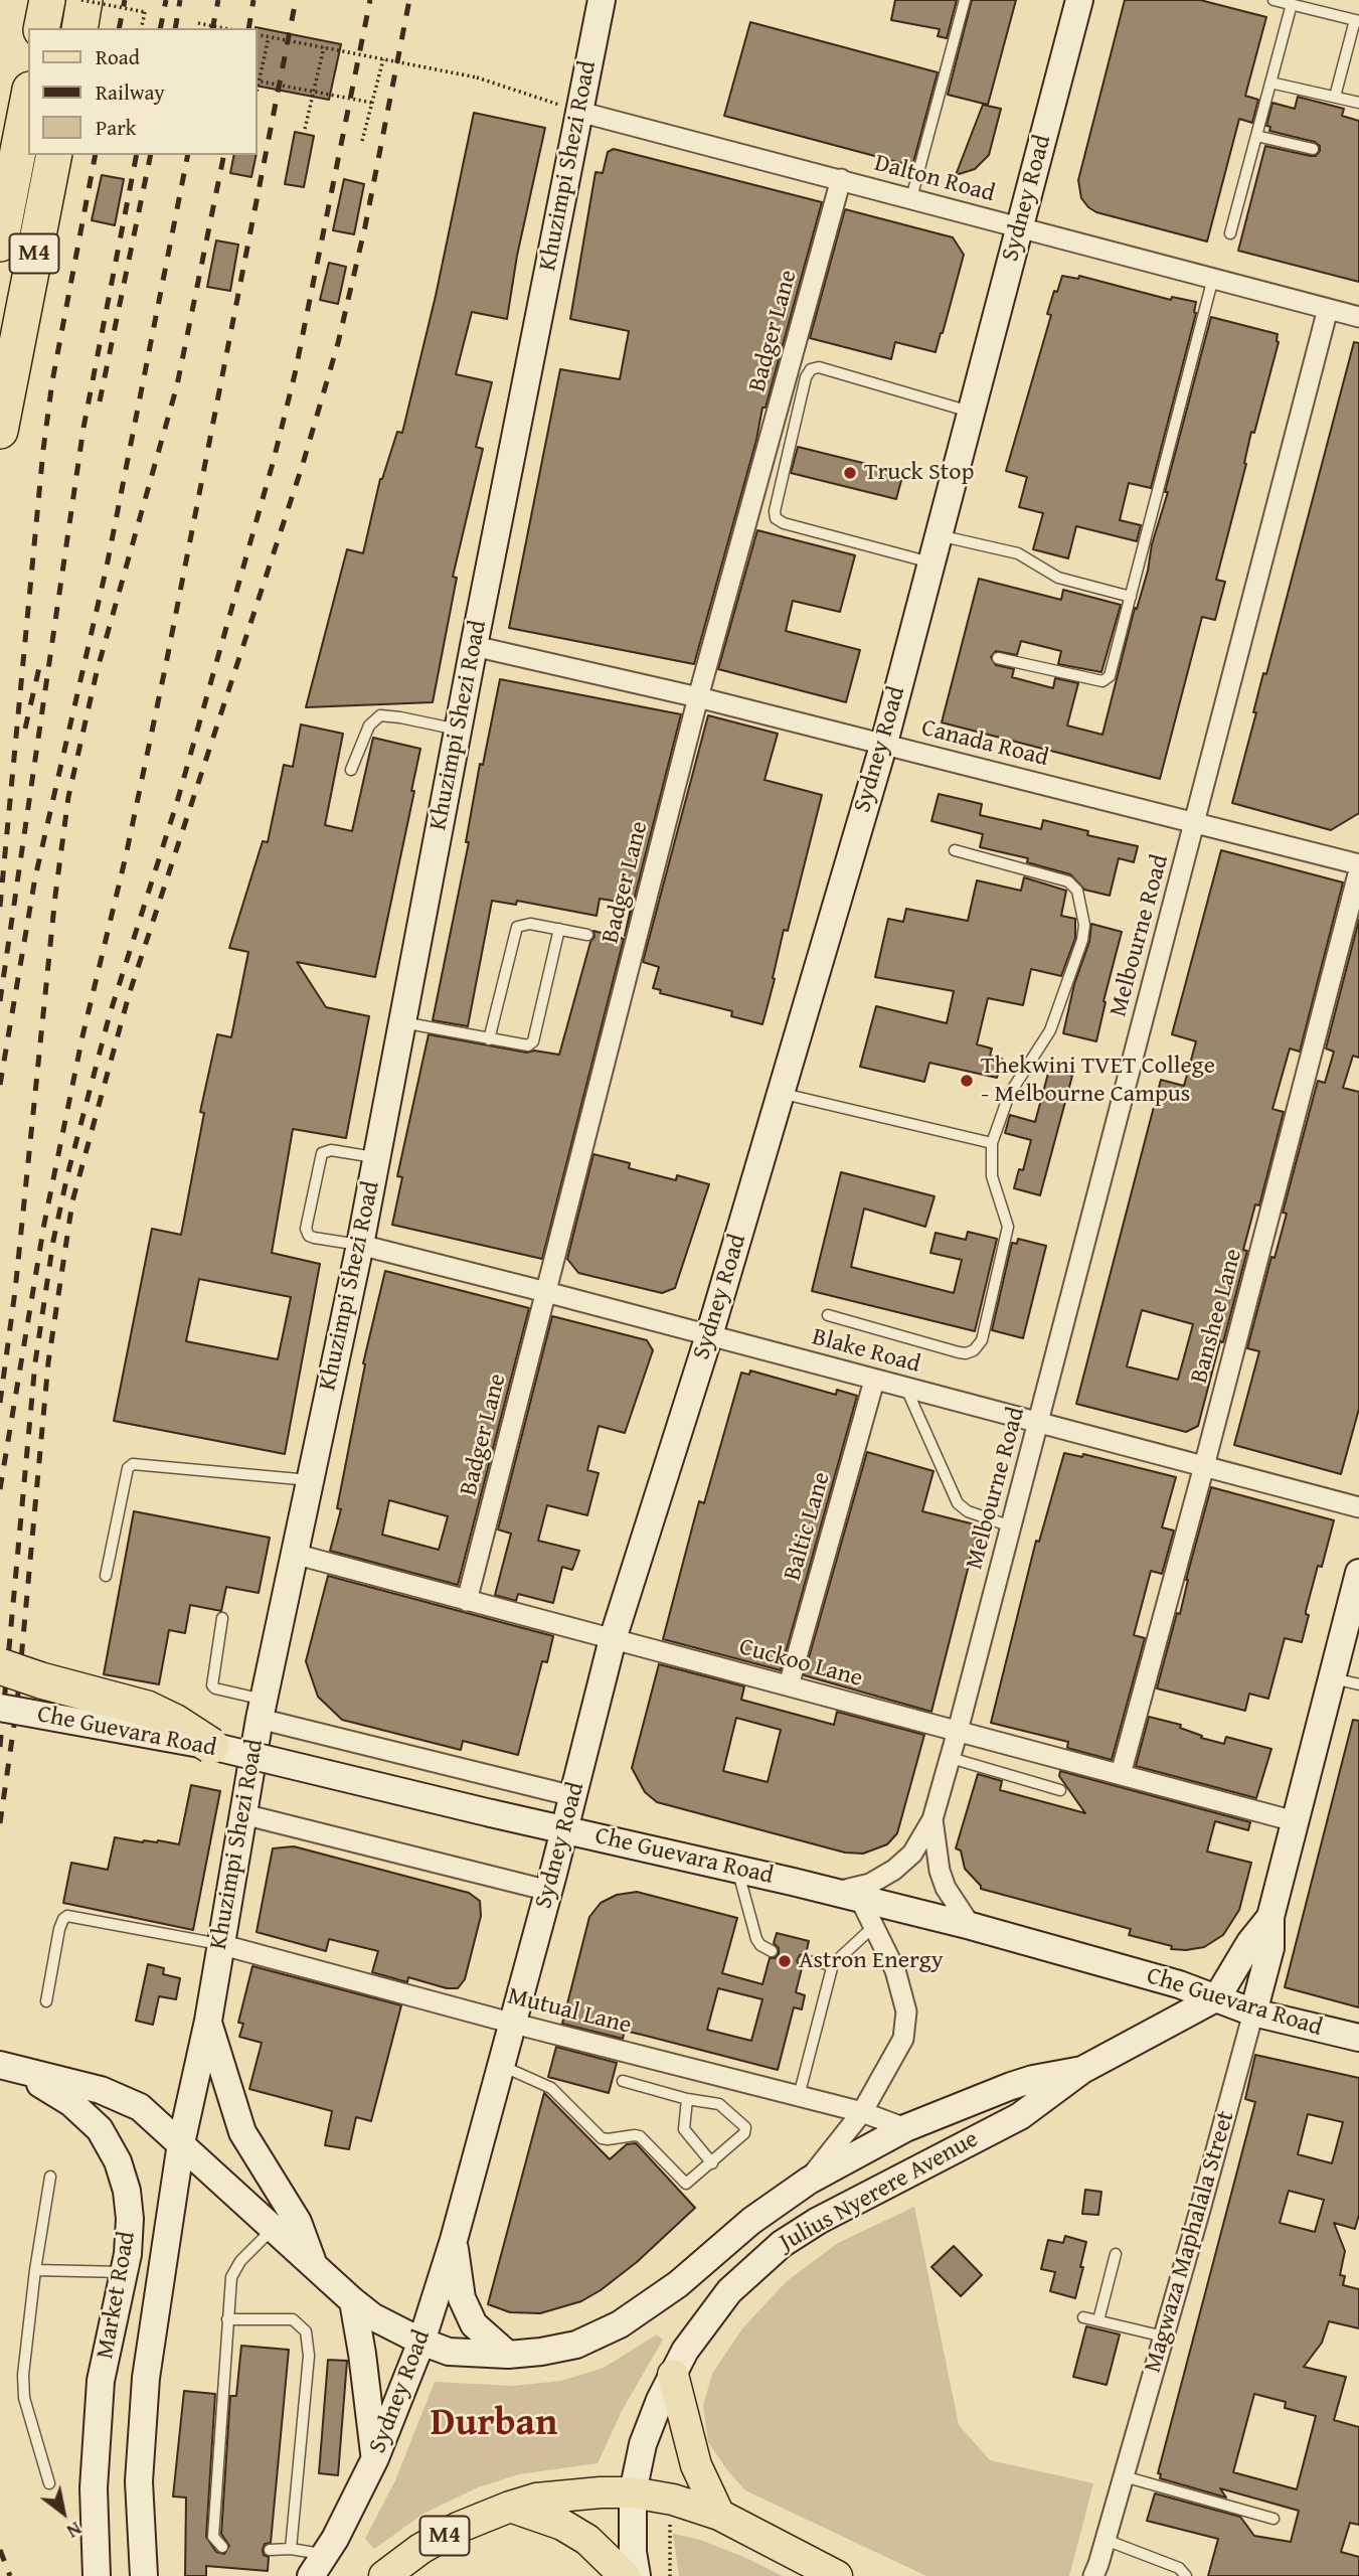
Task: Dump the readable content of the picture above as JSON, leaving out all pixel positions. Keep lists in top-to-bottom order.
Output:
{
  "streets": {
    "highway": ["M4"],
    "main road": [
      "Khuzimpi Shezi Road",
      "Sydney Road",
      "Che Guevara Road",
      "Julius Nyerere Avenue",
      "Magwaza Maphalala Street",
      "Market Road"
    ],
    "street": [
      "Dalton Road",
      "Badger Lane",
      "Canada Road",
      "Melbourne Road",
      "Banshee Lane",
      "Blake Road",
      "Baltic Lane",
      "Cuckoo Lane",
      "Mutual Lane"
    ]
  },
  "crossings": [
    ["Khuzimpi Shezi Road", "Dalton Road"],
    ["Khuzimpi Shezi Road", "Canada Road"],
    ["Khuzimpi Shezi Road", "Blake Road"],
    ["Khuzimpi Shezi Road", "Cuckoo Lane"],
    ["Khuzimpi Shezi Road", "Che Guevara Road"],
    ["Khuzimpi Shezi Road", "Mutual Lane"],
    ["Dalton Road", "Sydney Road"],
    ["Dalton Road", "Badger Lane"],
    ["Dalton Road", "Melbourne Road"],
    ["Sydney Road", "Canada Road"],
    ["Sydney Road", "Blake Road"],
    ["Sydney Road", "Cuckoo Lane"],
    ["Sydney Road", "Che Guevara Road"],
    ["Sydney Road", "Mutual Lane"],
    ["M4", "Julius Nyerere Avenue"],
    ["Badger Lane", "Canada Road"],
    ["Badger Lane", "Blake Road"],
    ["Badger Lane", "Cuckoo Lane"],
    ["Canada Road", "Melbourne Road"],
    ["Melbourne Road", "Blake Road"],
    ["Melbourne Road", "Cuckoo Lane"],
    ["Melbourne Road", "Che Guevara Road"],
    ["Banshee Lane", "Blake Road"],
    ["Banshee Lane", "Cuckoo Lane"],
    ["Blake Road", "Baltic Lane"],
    ["Baltic Lane", "Cuckoo Lane"],
    ["Cuckoo Lane", "Magwaza Maphalala Street"],
    ["Che Guevara Road", "Magwaza Maphalala Street"]
  ],
  "districts": ["Durban"],
  "places": ["Truck Stop", "Thekwini TVET College - Melbourne Campus", "Astron Energy"],
  "legend": ["Road", "Railway", "Park"],
  "north": "bottom right"
}
